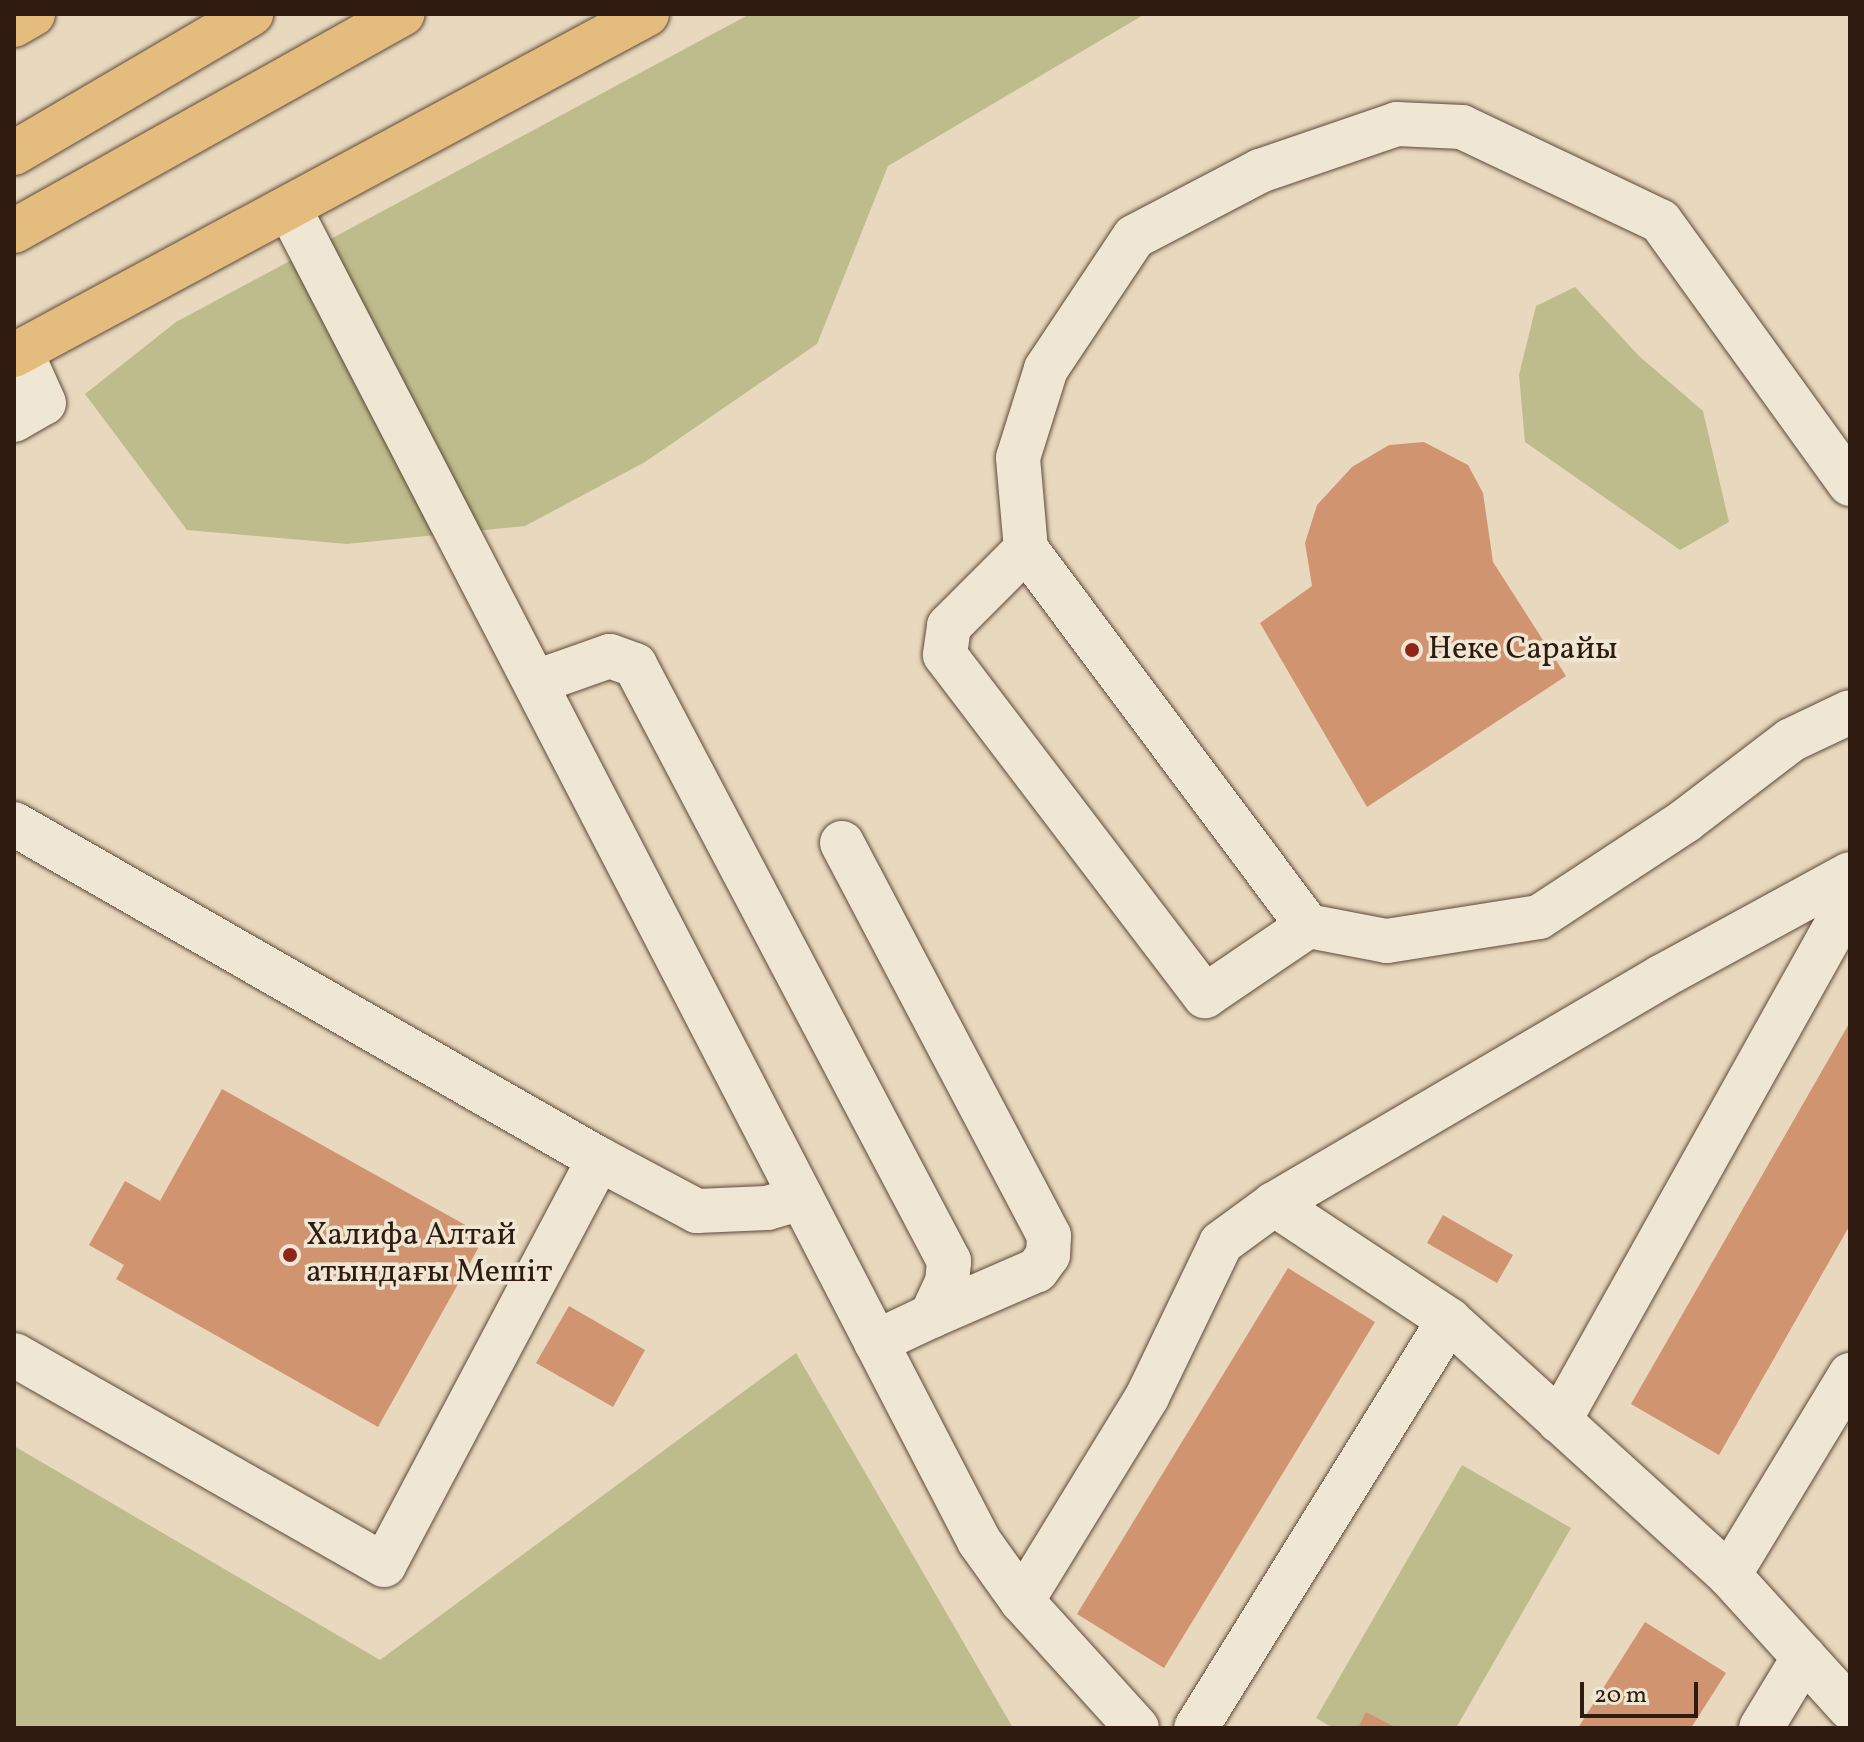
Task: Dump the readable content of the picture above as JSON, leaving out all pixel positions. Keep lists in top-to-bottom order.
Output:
{
  "places": ["Неке Сарайы", "Халифа Алтай атындағы Мешіт"],
  "scale_bar": "20 m"
}
